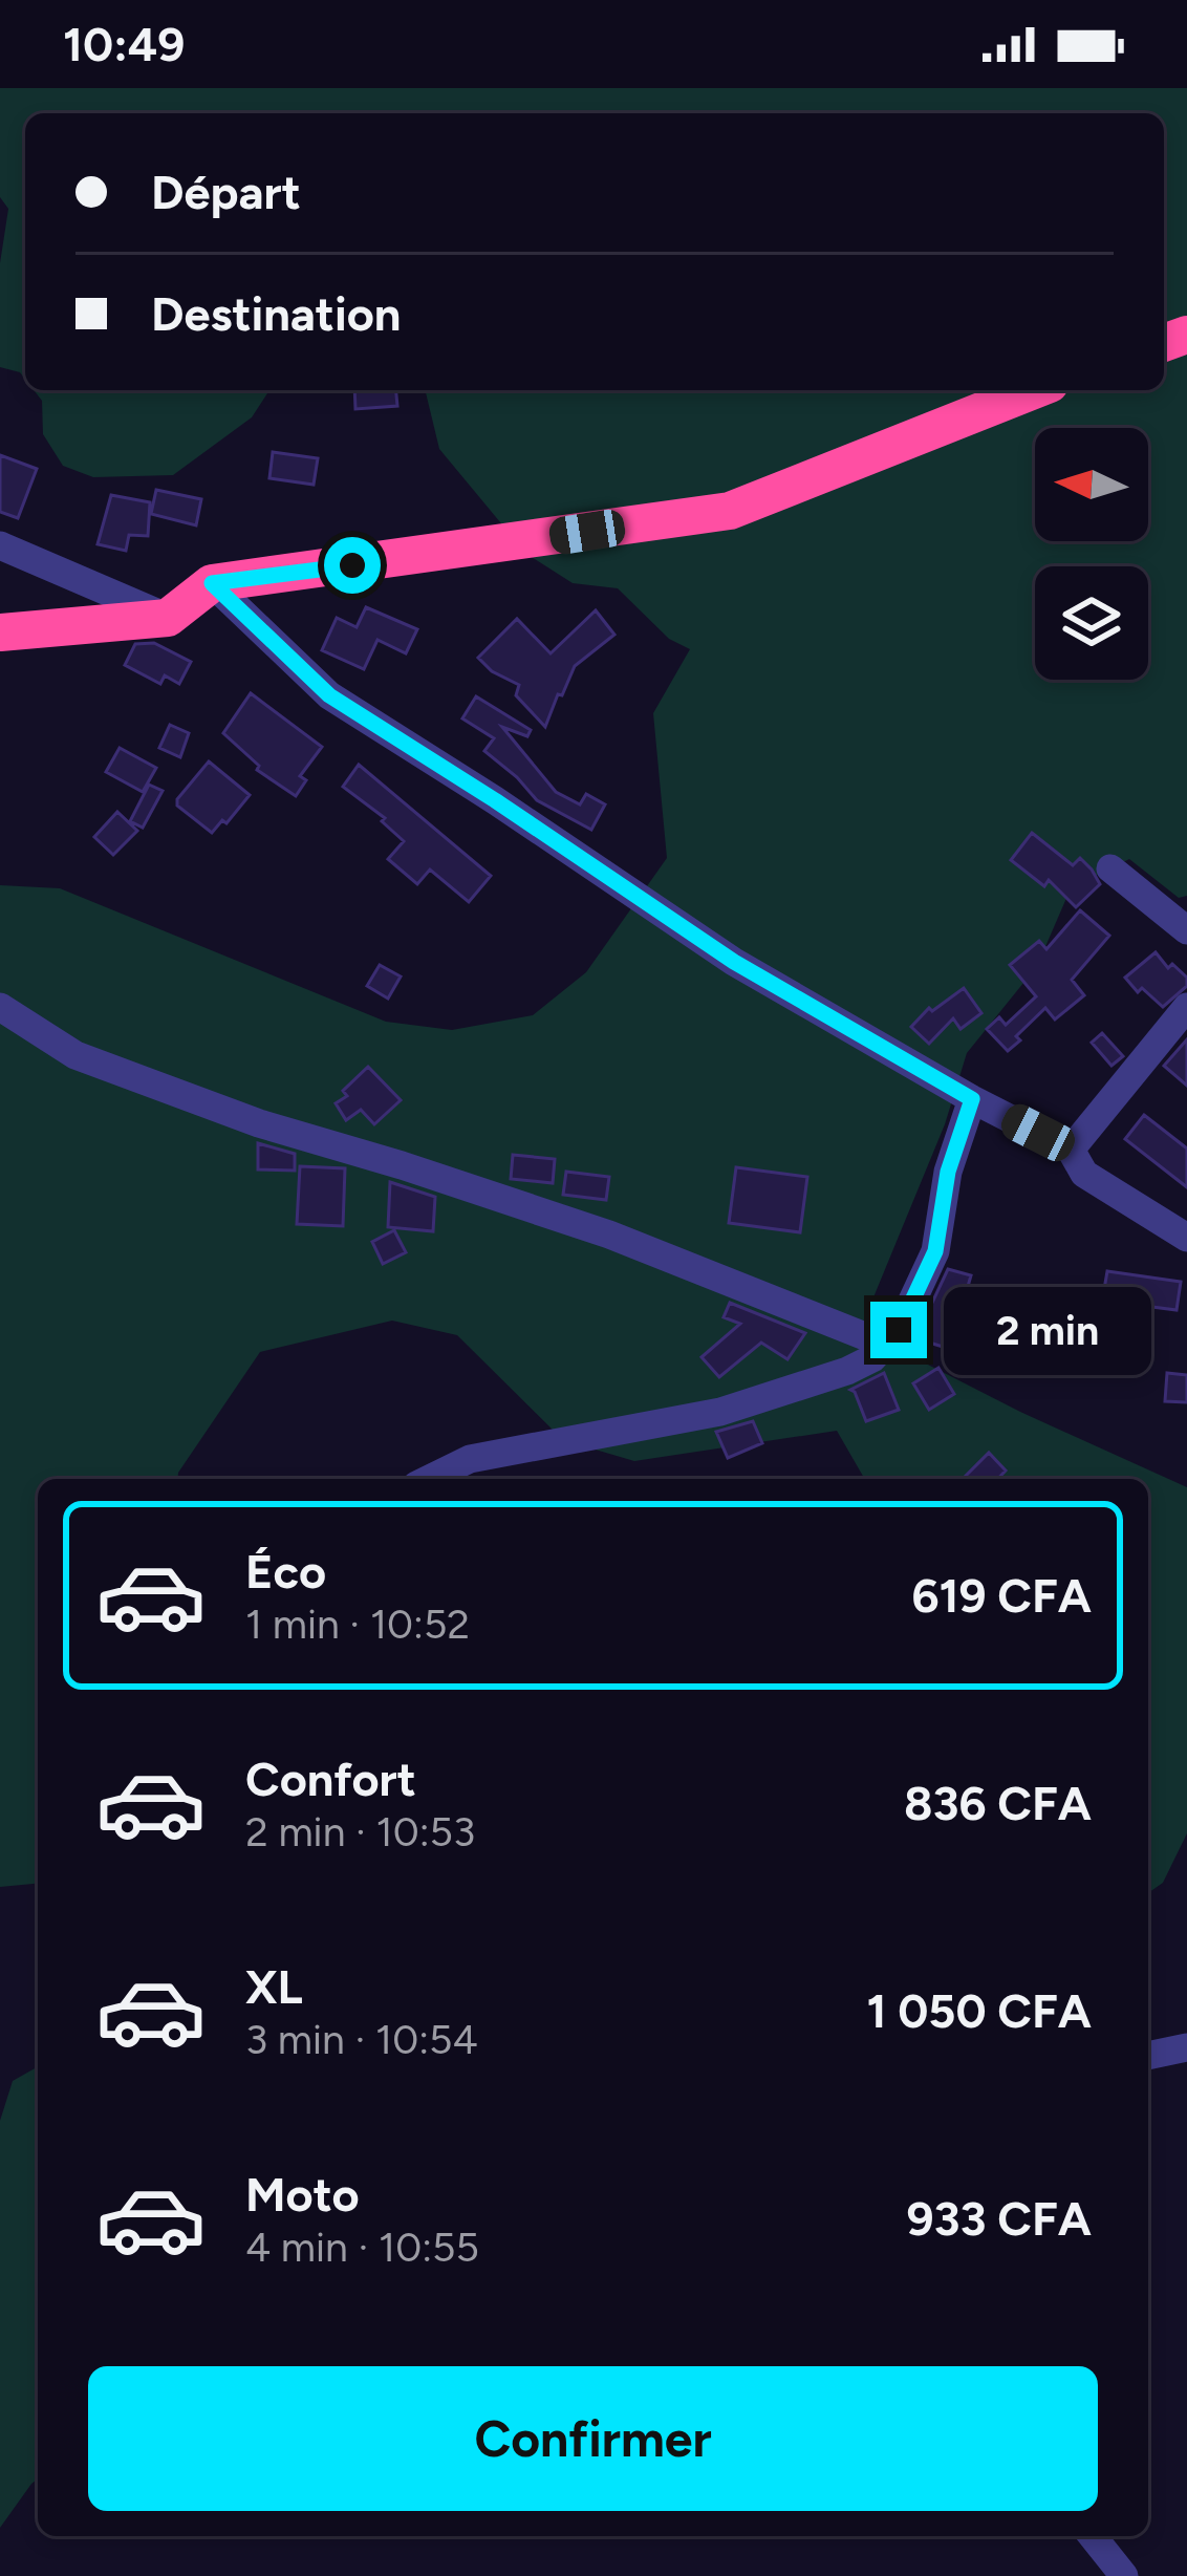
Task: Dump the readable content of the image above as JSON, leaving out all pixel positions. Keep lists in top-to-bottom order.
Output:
{
  "north": "left",
  "page": {
    "status": "10:49",
    "banner": ["Départ", "Destination"],
    "bubble": "2 min",
    "list": [
      {
        "name": "Éco",
        "note": "1 min · 10:52",
        "value": "619 CFA"
      },
      {
        "name": "Confort",
        "note": "2 min · 10:53",
        "value": "836 CFA"
      },
      {
        "name": "XL",
        "note": "3 min · 10:54",
        "value": "1 050 CFA"
      },
      {
        "name": "Moto",
        "note": "4 min · 10:55",
        "value": "933 CFA"
      }
    ],
    "buttons": "Confirmer"
  }
}
